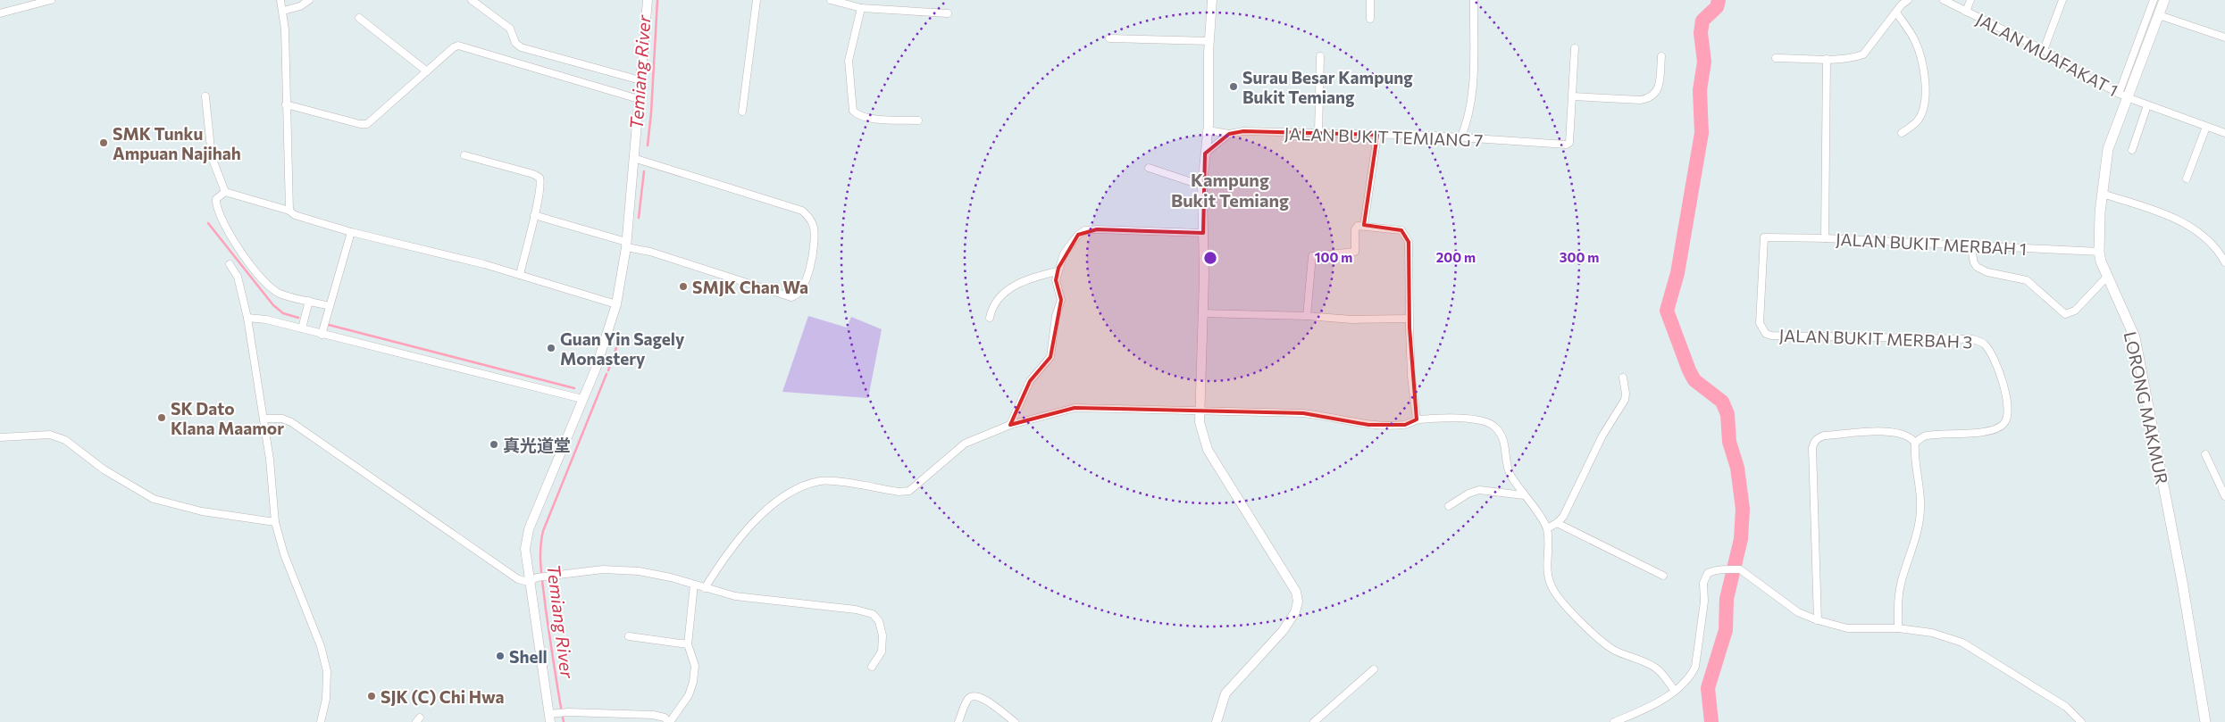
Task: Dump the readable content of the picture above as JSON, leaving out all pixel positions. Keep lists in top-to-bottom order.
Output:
{
  "streets": {
    "main road": ["LORONG MAKMUR"],
    "street": [
      "JALAN MUAFAKAT 1",
      "JALAN BUKIT TEMIANG 7",
      "JALAN BUKIT MERBAH 1",
      "JALAN BUKIT MERBAH 3"
    ]
  },
  "crossings": [
    ["JALAN MUAFAKAT 1", "LORONG MAKMUR"],
    ["JALAN BUKIT MERBAH 1", "JALAN BUKIT MERBAH 3"],
    ["JALAN BUKIT MERBAH 1", "LORONG MAKMUR"]
  ],
  "districts": ["Kampung Bukit Temiang"],
  "water": ["Temiang River"],
  "places": [
    "Surau Besar Kampung Bukit Temiang",
    "SMK Tunku Ampuan Najihah",
    "SMJK Chan Wa",
    "Guan Yin Sagely Monastery",
    "SK Dato Klana Maamor",
    "真光道堂",
    "Shell",
    "SJK (C) Chi Hwa"
  ],
  "rings": ["100 m", "200 m", "300 m"]
}
